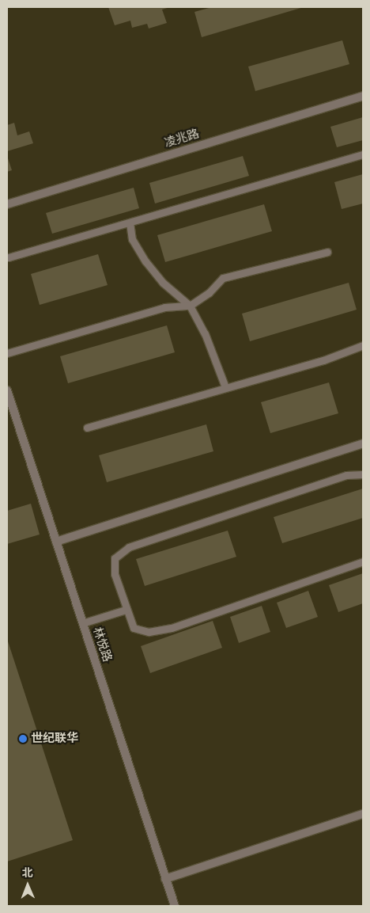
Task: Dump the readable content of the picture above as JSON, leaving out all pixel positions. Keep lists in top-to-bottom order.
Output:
{
  "streets": {
    "street": ["凌兆路", "林悦路"]
  },
  "places": ["世纪联华"],
  "north": "top"
}
